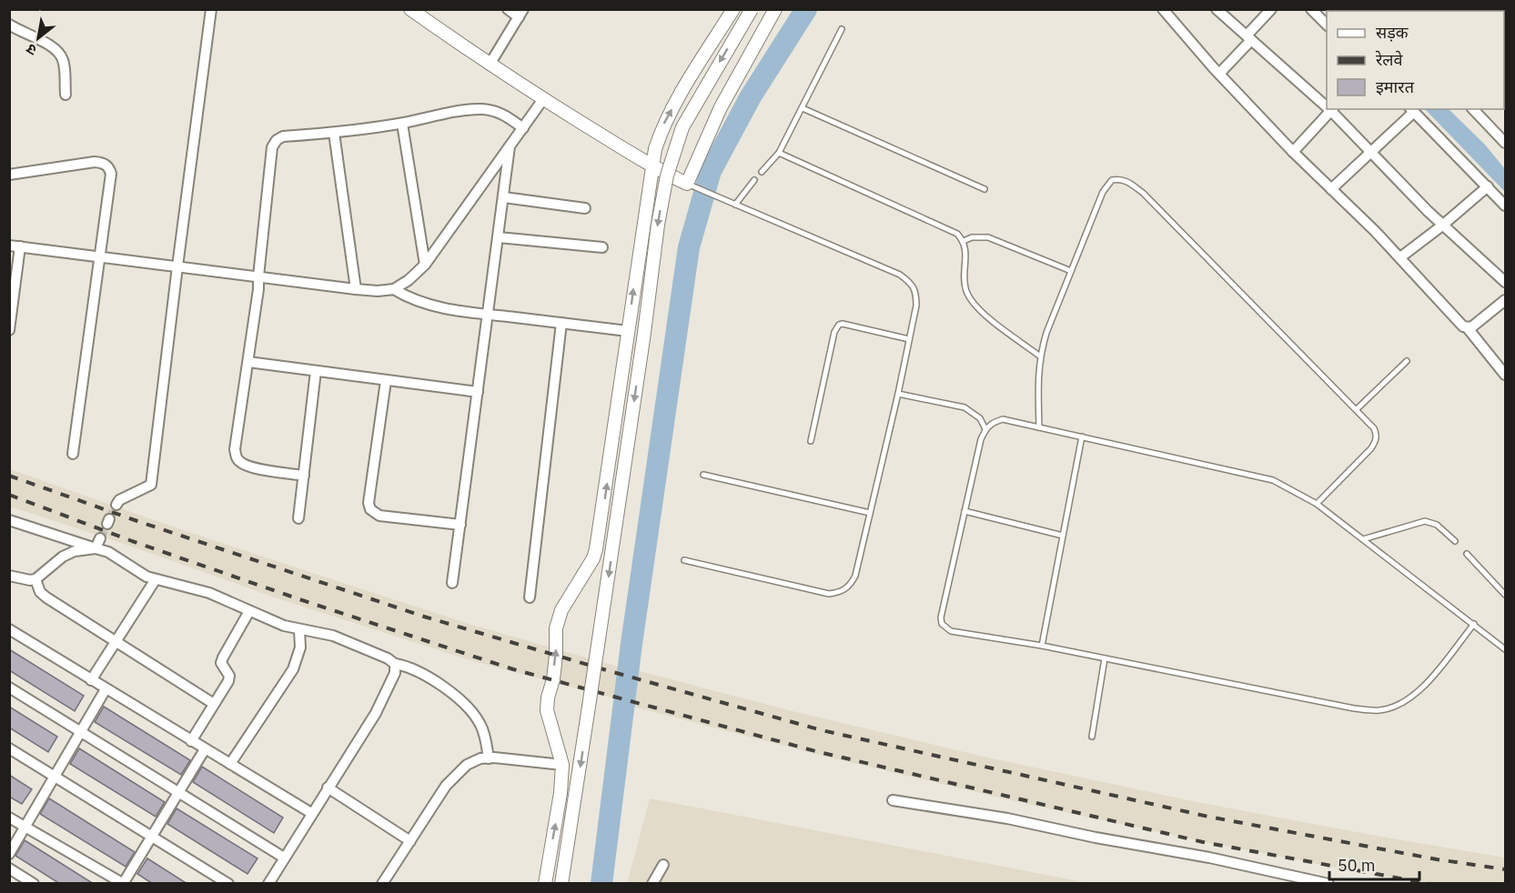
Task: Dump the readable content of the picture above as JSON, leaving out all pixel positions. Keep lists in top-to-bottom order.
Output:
{
  "legend": ["सड़क", "रेलवे", "इमारत"],
  "scale_bar": "50 m",
  "north": "bottom left"
}
